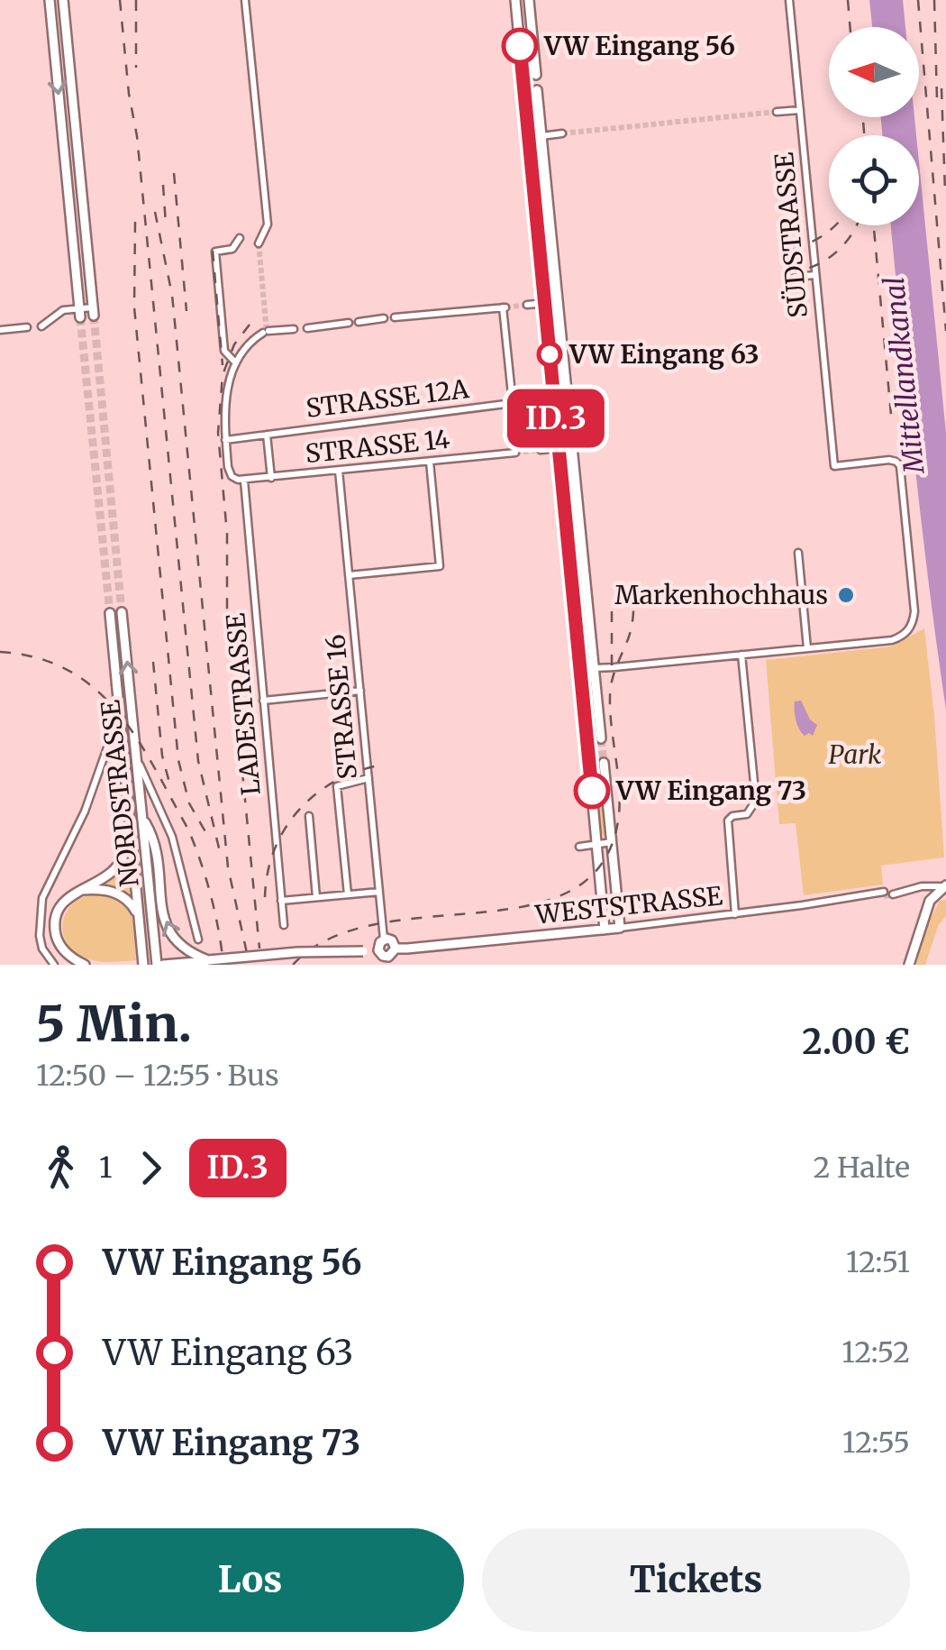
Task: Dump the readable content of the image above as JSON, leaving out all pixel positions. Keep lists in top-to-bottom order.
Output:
{
  "streets": {
    "street": [
      "SÜDSTRASSE",
      "STRASSE 12A",
      "STRASSE 14",
      "LADESTRASSE",
      "STRASSE 16",
      "NORDSTRASSE",
      "WESTSTRASSE"
    ]
  },
  "crossings": [
    ["STRASSE 14", "LADESTRASSE"],
    ["STRASSE 14", "STRASSE 16"]
  ],
  "water": ["Mittellandkanal"],
  "parks": ["Park"],
  "places": [
    "VW Eingang 56",
    "VW Eingang 63",
    "Markenhochhaus",
    "VW Eingang 73"
  ],
  "lines": ["bus line ID.3"],
  "north": "left",
  "page": {
    "on_map": "ID.3",
    "heading": ["5 Min.", "12:50 – 12:55 · Bus", "2.00 €"],
    "legs": ["1", "ID.3", "2 Halte"],
    "list": [
      {
        "name": "VW Eingang 56",
        "value": "12:51"
      },
      {
        "name": "VW Eingang 63",
        "value": "12:52"
      },
      {
        "name": "VW Eingang 73",
        "value": "12:55"
      }
    ],
    "buttons": ["Los", "Tickets"]
  }
}
